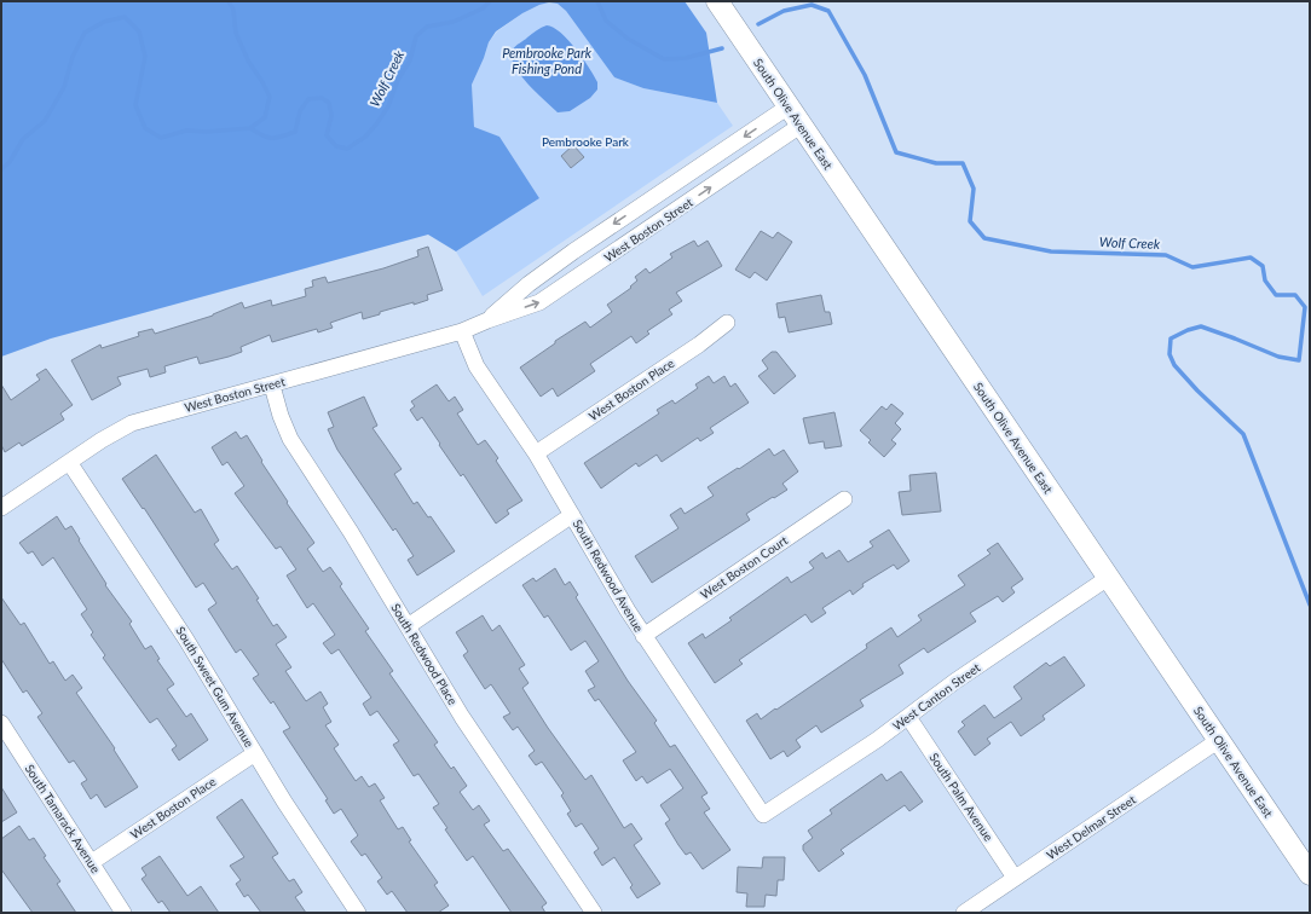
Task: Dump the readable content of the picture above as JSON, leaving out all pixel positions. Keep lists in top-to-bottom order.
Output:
{
  "streets": {
    "street": [
      "South Olive Avenue East",
      "West Boston Street",
      "West Boston Place",
      "West Boston Court",
      "South Redwood Avenue",
      "South Redwood Place",
      "South Sweet Gum Avenue",
      "West Canton Street",
      "South Palm Avenue",
      "South Tamarack Avenue",
      "West Delmar Street"
    ]
  },
  "crossings": [
    ["South Olive Avenue East", "West Boston Street"],
    ["South Olive Avenue East", "West Canton Street"],
    ["South Olive Avenue East", "West Delmar Street"],
    ["West Boston Street", "South Redwood Avenue"],
    ["West Boston Street", "South Redwood Place"],
    ["West Boston Street", "South Sweet Gum Avenue"],
    ["West Boston Place", "South Redwood Avenue"],
    ["West Boston Place", "South Sweet Gum Avenue"],
    ["West Boston Place", "South Tamarack Avenue"],
    ["West Boston Court", "South Redwood Avenue"],
    ["South Redwood Avenue", "West Canton Street"],
    ["West Canton Street", "South Palm Avenue"],
    ["South Palm Avenue", "West Delmar Street"]
  ],
  "water": ["Pembrooke Park Fishing Pond", "Wolf Creek"],
  "parks": ["Pembrooke Park"]
}
